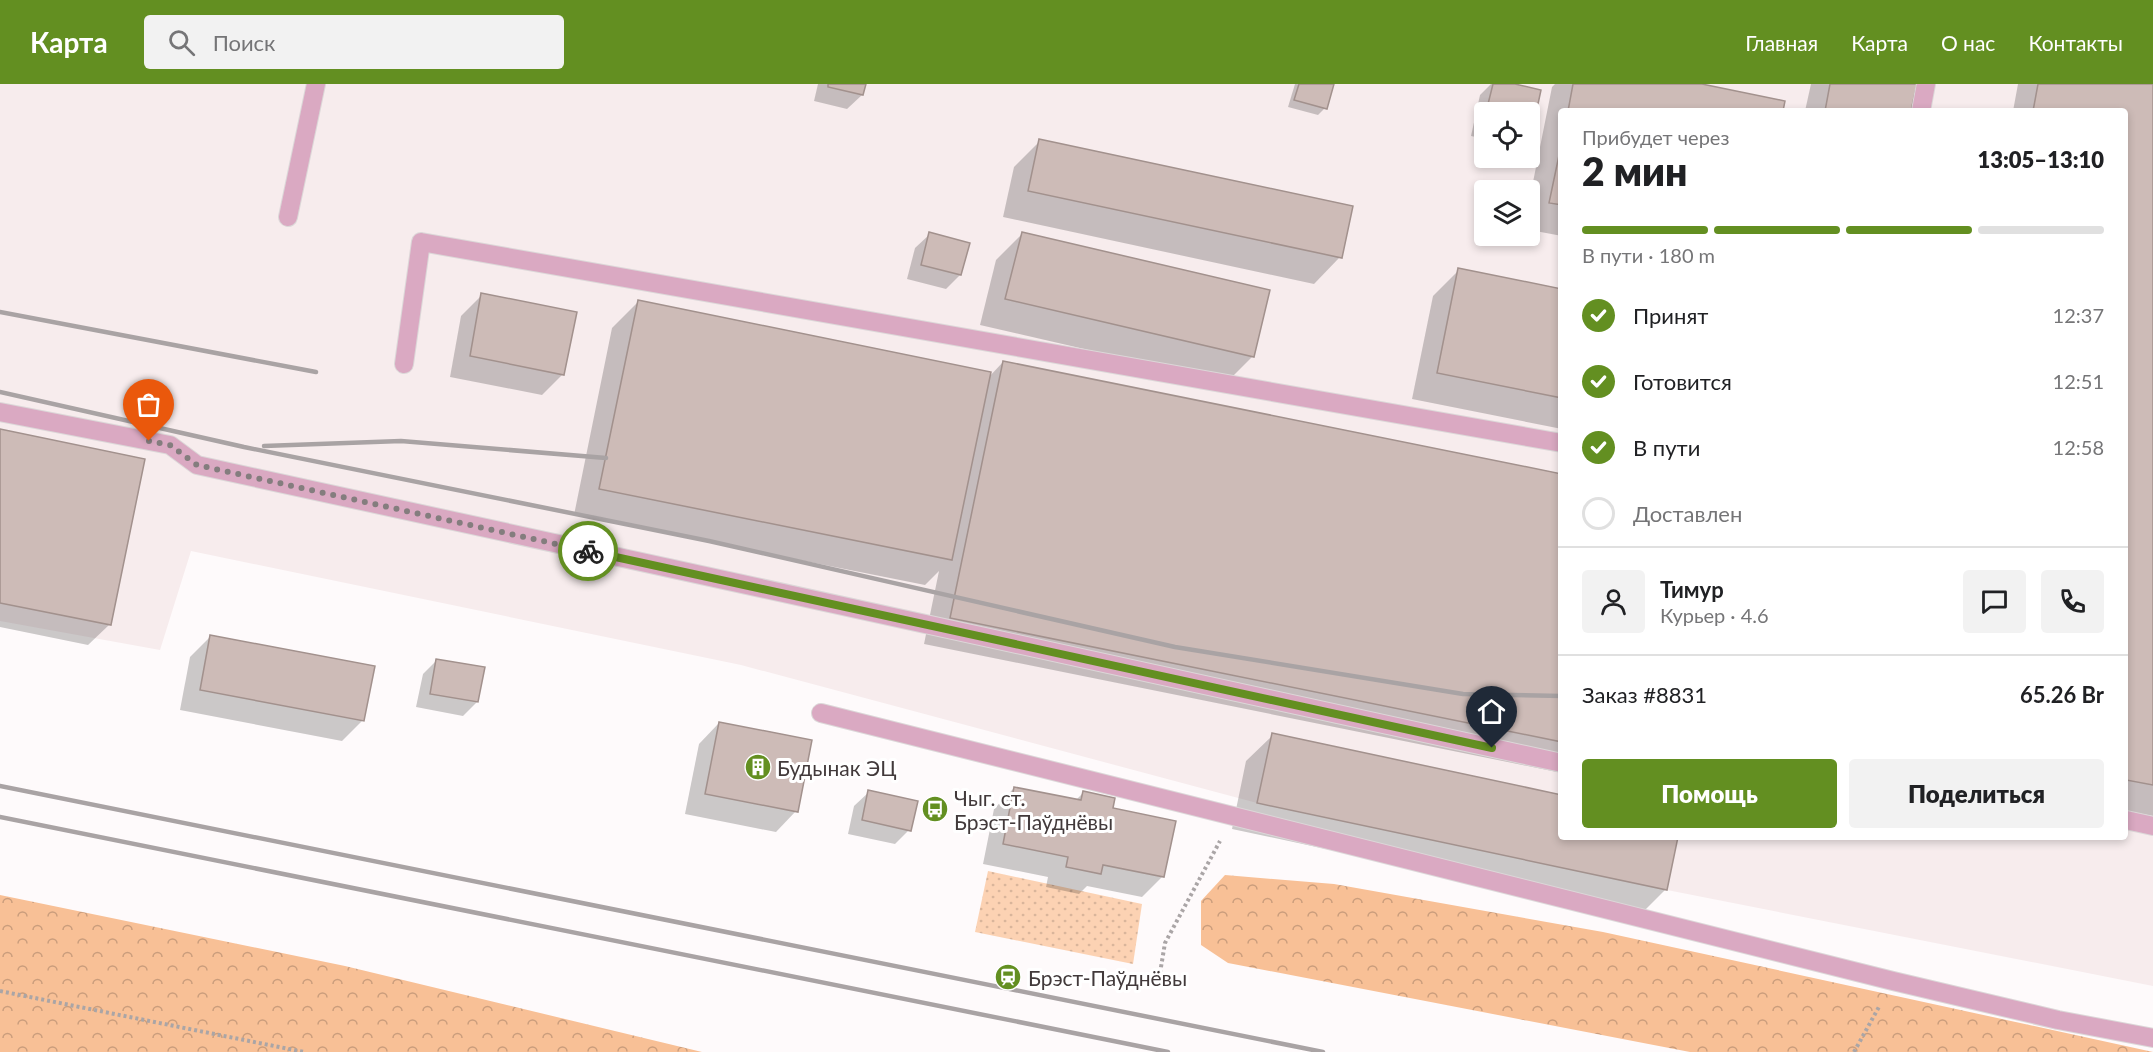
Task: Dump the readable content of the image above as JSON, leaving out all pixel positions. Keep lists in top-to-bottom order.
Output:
{
  "places": {
    "building": ["Будынак ЭЦ"],
    "bus stop": ["Чыг. ст. Брэст-Паўднёвы"],
    "station": ["Брэст-Паўднёвы"]
  },
  "page": {
    "header": "Карта",
    "search": "Поиск",
    "nav": [
      "Главная",
      "Карта",
      "О нас",
      "Контакты"
    ],
    "heading": ["2 мин", "Прибудет через", "13:05–13:10"],
    "panel": [
      "Тимур",
      "Курьер · 4.6",
      "Заказ #8831",
      "65.26 Br"
    ],
    "bar": "В пути · 180 m",
    "list": [
      ["Принят", "12:37"],
      ["Готовится", "12:51"],
      ["В пути", "12:58"],
      "Доставлен"
    ],
    "buttons": ["Помощь", "Поделиться"]
  }
}
